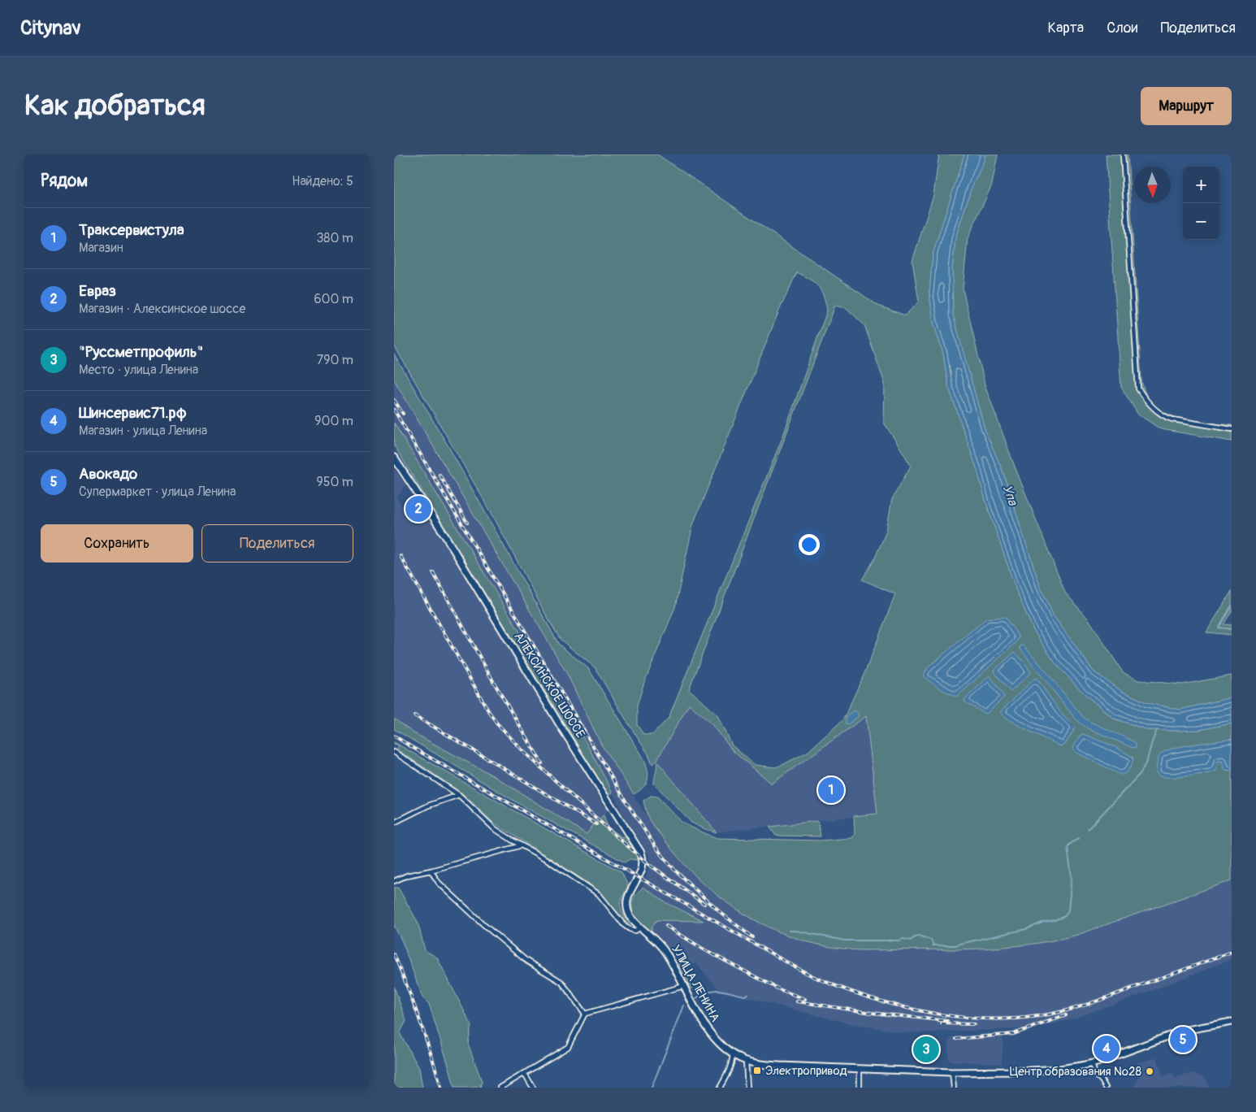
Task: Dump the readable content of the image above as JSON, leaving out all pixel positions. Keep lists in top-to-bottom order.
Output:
{
  "streets": {
    "main road": ["АЛЕКСИНСКОЕ ШОССЕ", "УЛИЦА ЛЕНИНА"]
  },
  "crossings": [
    ["АЛЕКСИНСКОЕ ШОССЕ", "УЛИЦА ЛЕНИНА"]
  ],
  "water": ["Упа"],
  "places": {
    "transit": ["Электропривод"],
    "other": ["Центр образования №28"]
  },
  "north": "bottom",
  "page": {
    "header": "Citynav",
    "nav": ["Карта", "Слои", "Поделиться"],
    "buttons": [
      "Маршрут",
      ["Сохранить", "Поделиться"]
    ],
    "title": "Как добраться",
    "heading": ["Рядом", "Найдено: 5"],
    "map_buttons": ["+", "−"],
    "list": [
      {
        "mark": "1",
        "name": "Траксервистула",
        "note": "Магазин",
        "value": "380 m"
      },
      {
        "mark": "2",
        "name": "Евраз",
        "note": "Магазин · Алексинское шоссе",
        "value": "600 m"
      },
      {
        "mark": "3",
        "name": "\"Руссметпрофиль\"",
        "note": "Место · улица Ленина",
        "value": "790 m"
      },
      {
        "mark": "4",
        "name": "Шинсервис71.рф",
        "note": "Магазин · улица Ленина",
        "value": "900 m"
      },
      {
        "mark": "5",
        "name": "Авокадо",
        "note": "Супермаркет · улица Ленина",
        "value": "950 m"
      }
    ],
    "pins": [
      "2",
      "1",
      "5",
      "4",
      "3"
    ]
  }
}
